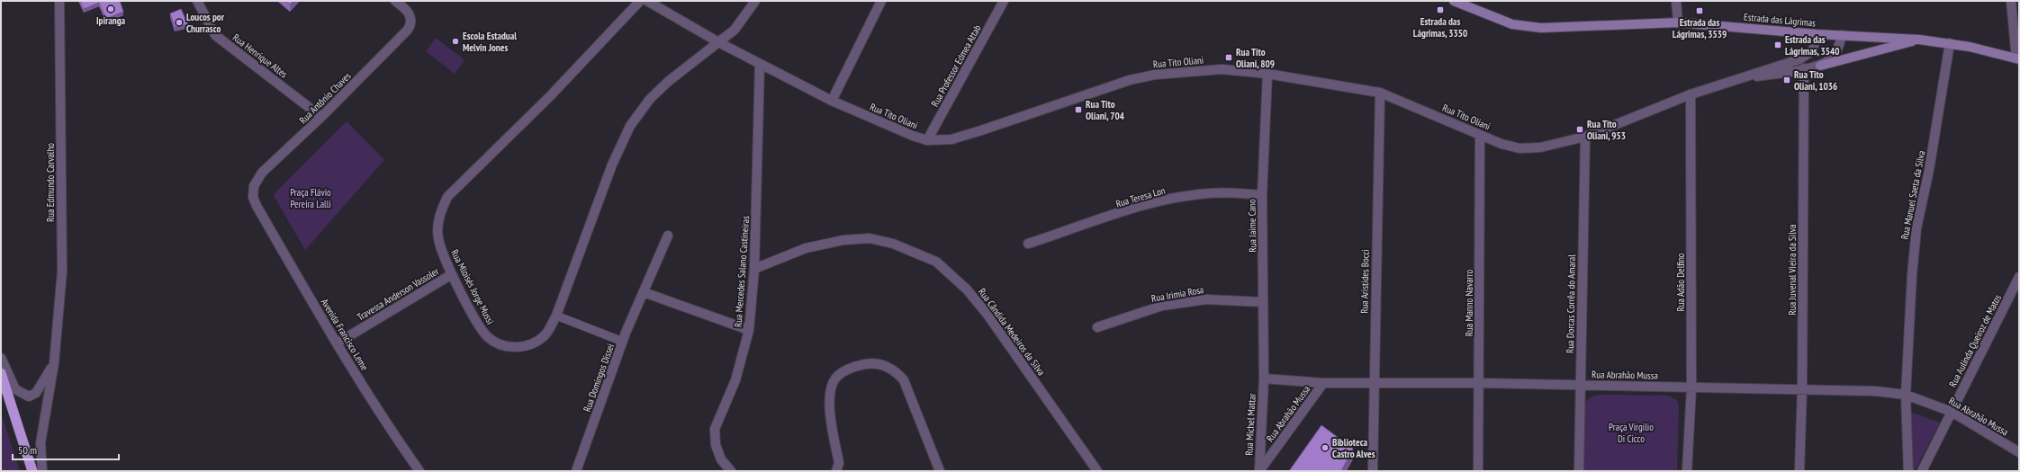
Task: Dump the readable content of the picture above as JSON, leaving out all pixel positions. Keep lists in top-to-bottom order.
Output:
{
  "streets": {
    "main road": ["Estrada das Lágrimas"],
    "street": [
      "Rua Henrique Altes",
      "Rua Tito Oliani",
      "Rua Professor Edmea Attab",
      "Rua Antônio Chaves",
      "Rua Edmundo Carvalho",
      "Rua Manuel Saeta da Silva",
      "Rua Teresa Lon",
      "Rua Jaime Cano",
      "Rua Juvenal Vieira da Silva",
      "Rua Mercedes Salano Castineiras",
      "Rua Aristides Bocci",
      "Rua Adão Delfino",
      "Rua Mloisés Jorge Mussi",
      "Travessa Anderson Vassoler",
      "Rua Irimia Rosa",
      "Rua Manno Navarro",
      "Rua Dorcas Corrêa do Amaral",
      "Rua Cândida Medeiros da Silva",
      "Avenida Francisco Leme",
      "Rua Aulinda Queiroz de Matos",
      "Rua Abrahão Mussa",
      "Rua Domingos Dissei",
      "Rua Michel Mattar"
    ]
  },
  "crossings": [
    ["Estrada das Lágrimas", "Rua Tito Oliani"],
    ["Estrada das Lágrimas", "Rua Manuel Saeta da Silva"],
    ["Rua Henrique Altes", "Rua Antônio Chaves"],
    ["Rua Tito Oliani", "Rua Professor Edmea Attab"],
    ["Rua Tito Oliani", "Rua Jaime Cano"],
    ["Rua Tito Oliani", "Rua Juvenal Vieira da Silva"],
    ["Rua Tito Oliani", "Rua Mercedes Salano Castineiras"],
    ["Rua Tito Oliani", "Rua Aristides Bocci"],
    ["Rua Tito Oliani", "Rua Adão Delfino"],
    ["Rua Tito Oliani", "Rua Mloisés Jorge Mussi"],
    ["Rua Tito Oliani", "Rua Manno Navarro"],
    ["Rua Tito Oliani", "Rua Dorcas Corrêa do Amaral"],
    ["Rua Antônio Chaves", "Avenida Francisco Leme"],
    ["Rua Manuel Saeta da Silva", "Rua Abrahão Mussa"],
    ["Rua Teresa Lon", "Rua Jaime Cano"],
    ["Rua Jaime Cano", "Rua Irimia Rosa"],
    ["Rua Jaime Cano", "Rua Michel Mattar"],
    ["Rua Juvenal Vieira da Silva", "Rua Abrahão Mussa"],
    ["Rua Mercedes Salano Castineiras", "Rua Cândida Medeiros da Silva"],
    ["Rua Aristides Bocci", "Rua Abrahão Mussa"],
    ["Rua Adão Delfino", "Rua Abrahão Mussa"],
    ["Rua Mloisés Jorge Mussi", "Travessa Anderson Vassoler"],
    ["Travessa Anderson Vassoler", "Avenida Francisco Leme"],
    ["Rua Manno Navarro", "Rua Abrahão Mussa"],
    ["Rua Dorcas Corrêa do Amaral", "Rua Abrahão Mussa"],
    ["Rua Aulinda Queiroz de Matos", "Rua Abrahão Mussa"],
    ["Rua Abrahão Mussa", "Rua Michel Mattar"]
  ],
  "parks": ["Praça Flávio Pereira Lalli", "Praça Virgilio Di Cicco"],
  "places": {
    "other": [
      "Ipiranga",
      "Loucos por Churrasco",
      "Escola Estadual Melvin Jones",
      "Biblioteca Castro Alves"
    ],
    "transit": [
      "Estrada das Lágrimas, 3350",
      "Estrada das Lágrimas, 3539",
      "Estrada das Lágrimas, 3540",
      "Rua Tito Oliani, 809",
      "Rua Tito Oliani, 1036",
      "Rua Tito Oliani, 704",
      "Rua Tito Oliani, 953"
    ]
  },
  "scale_bar": "50 m"
}
